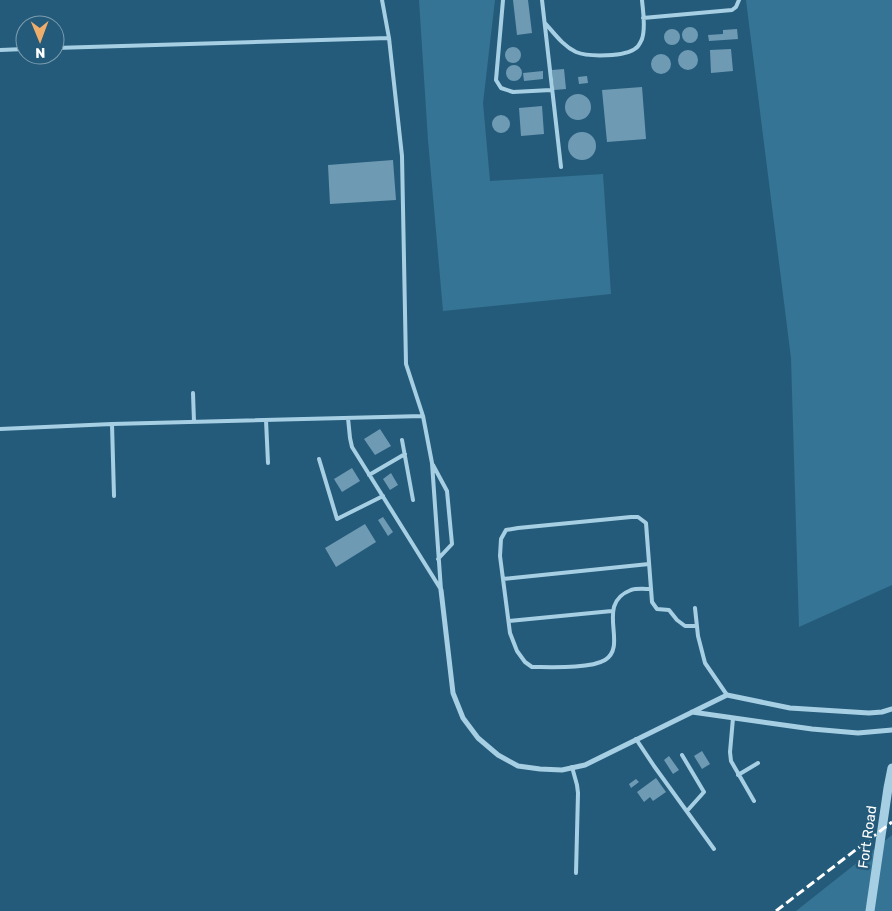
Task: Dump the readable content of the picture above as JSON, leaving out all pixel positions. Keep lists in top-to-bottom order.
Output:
{
  "streets": {
    "street": ["Fort Road"]
  },
  "north": "bottom"
}
